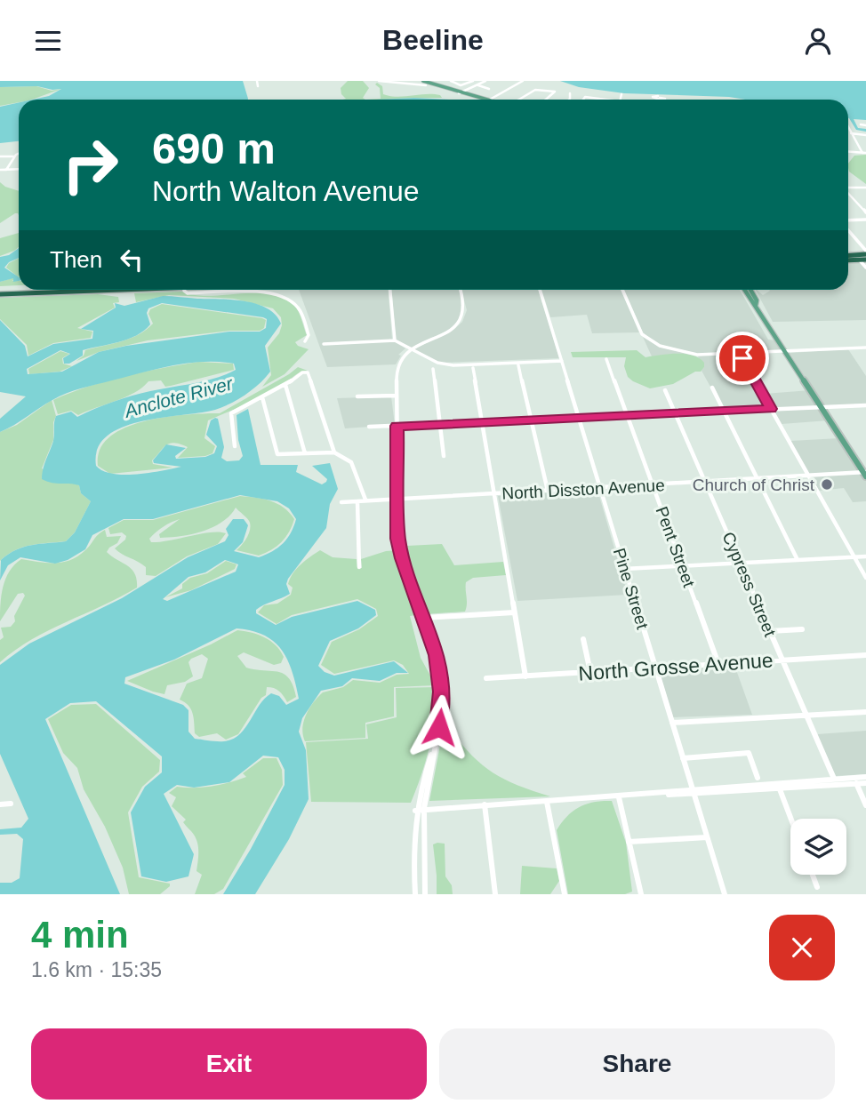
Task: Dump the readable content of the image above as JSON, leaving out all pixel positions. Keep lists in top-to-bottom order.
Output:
{
  "streets": {
    "street": [
      "North Disston Avenue",
      "Pent Street",
      "Cypress Street",
      "Pine Street",
      "North Grosse Avenue"
    ]
  },
  "crossings": [
    ["North Disston Avenue", "Pent Street"],
    ["North Disston Avenue", "Cypress Street"],
    ["North Disston Avenue", "Pine Street"],
    ["Pent Street", "North Grosse Avenue"],
    ["Cypress Street", "North Grosse Avenue"],
    ["Pine Street", "North Grosse Avenue"]
  ],
  "water": ["Anclote River"],
  "places": ["Church of Christ"],
  "page": {
    "header": "Beeline",
    "turn": ["690 m", "North Walton Avenue"],
    "then": "Then",
    "heading": ["4 min", "1.6 km · 15:35"],
    "buttons": ["Exit", "Share"]
  }
}
